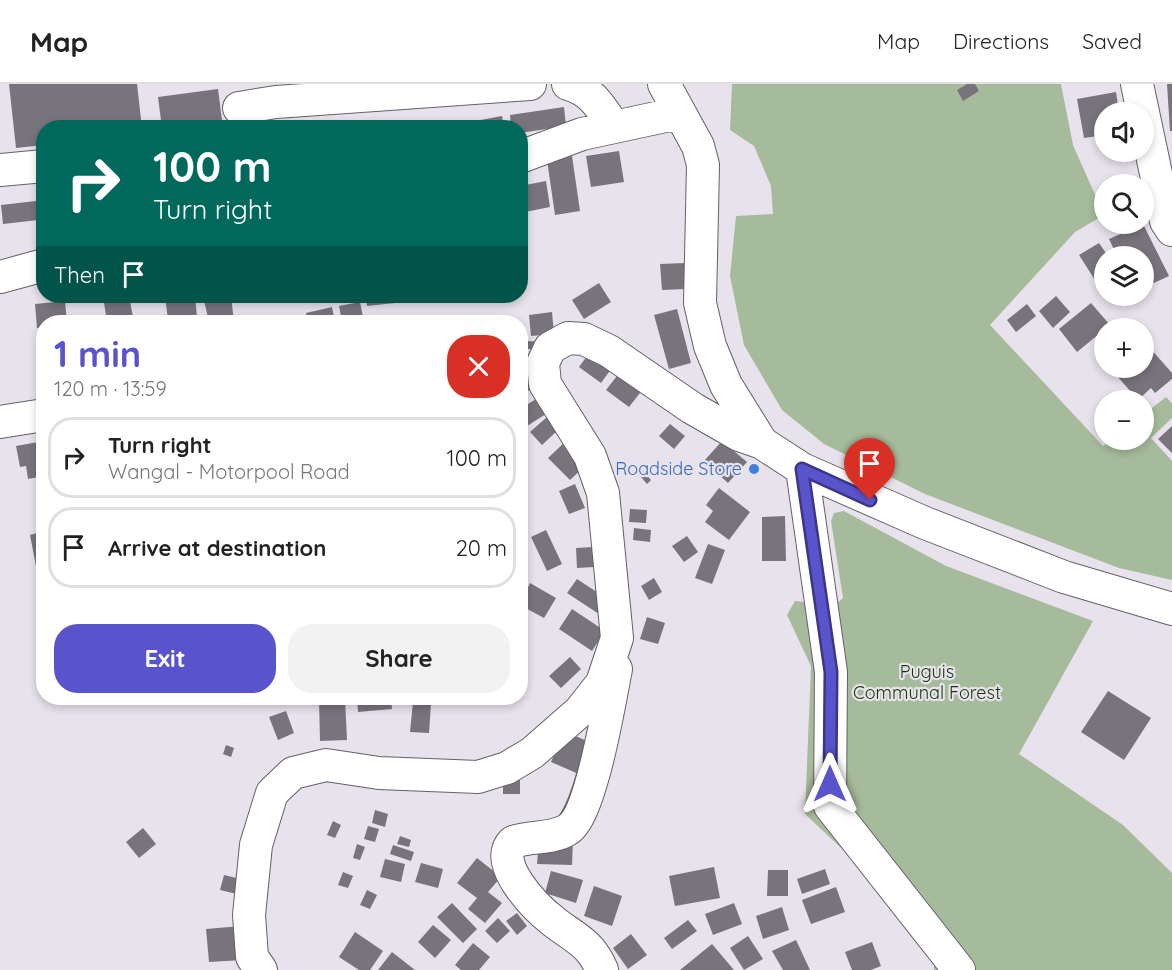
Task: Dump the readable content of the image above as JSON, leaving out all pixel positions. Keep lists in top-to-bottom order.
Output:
{
  "parks": ["Puguis Communal Forest"],
  "places": ["Roadside Store"],
  "page": {
    "header": "Map",
    "nav": ["Map", "Directions", "Saved"],
    "map_buttons": ["+", "−"],
    "turn": ["100 m", "Turn right"],
    "then": "Then",
    "heading": ["1 min", "120 m · 13:59"],
    "list": [
      {
        "name": "Turn right",
        "note": "Wangal - Motorpool Road",
        "value": "100 m"
      },
      {
        "name": "Arrive at destination",
        "value": "20 m"
      }
    ],
    "buttons": ["Exit", "Share"]
  }
}
